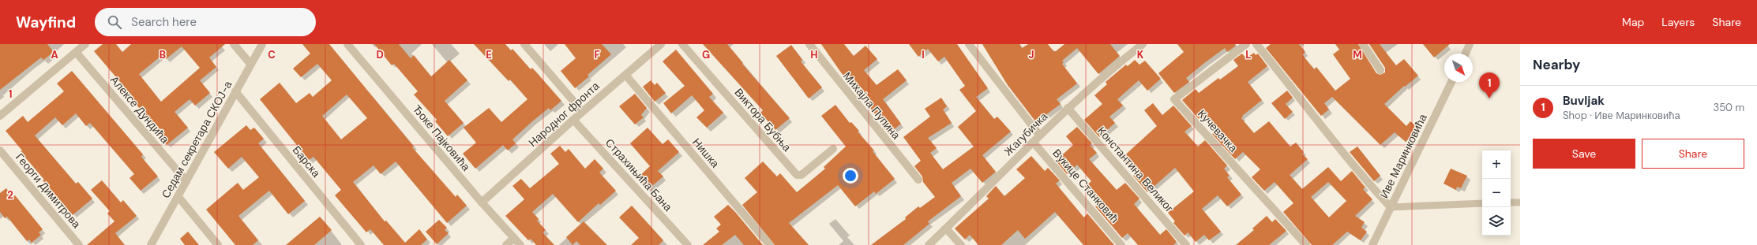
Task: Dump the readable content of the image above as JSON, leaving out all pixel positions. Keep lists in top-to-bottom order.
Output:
{
  "streets": {
    "street": [
      "Михајла Пупина",
      "Алексе Дундића",
      "Народног фронта",
      "Виктора Бубња",
      "Кучевачка",
      "Жагубичка",
      "Ђоке Пајковића",
      "Седам секретара СКОЈ-а",
      "Нишка",
      "Иве Маринковића",
      "Барска",
      "Константина Великог",
      "Страхињића Бана",
      "Вукице Станковић",
      "Георги Димитрова"
    ]
  },
  "crossings": [
    ["Алексе Дундића", "Седам секретара СКОЈ-а"],
    ["Народног фронта", "Ђоке Пајковића"],
    ["Народног фронта", "Нишка"],
    ["Народног фронта", "Страхињића Бана"],
    ["Жагубичка", "Константина Великог"],
    ["Жагубичка", "Вукице Станковић"],
    ["Седам секретара СКОЈ-а", "Барска"]
  ],
  "north": "bottom right",
  "page": {
    "header": "Wayfind",
    "search": "Search here",
    "nav": ["Map", "Layers", "Share"],
    "heading": "Nearby",
    "pins": "1",
    "list": [
      {
        "mark": "1",
        "name": "Buvljak",
        "note": "Shop · Иве Маринковића",
        "value": "350 m"
      }
    ],
    "buttons": ["Save", "Share"],
    "map_buttons": ["+", "−"]
  },
  "grid": {
    "columns": [
      "A",
      "B",
      "C",
      "D",
      "E",
      "F",
      "G",
      "H",
      "I",
      "J",
      "K",
      "L",
      "M"
    ],
    "rows": ["1", "2"]
  }
}
